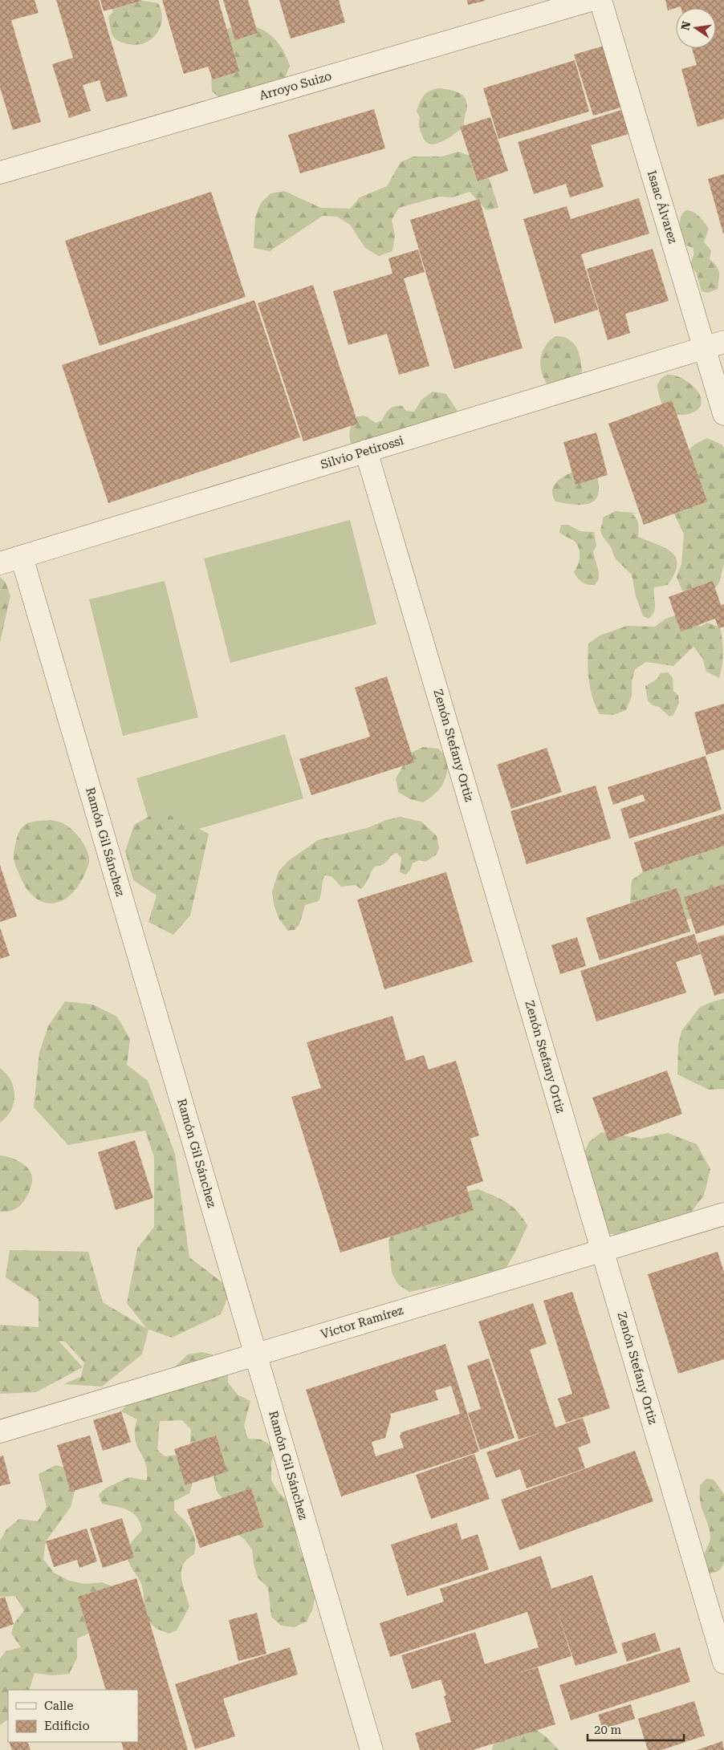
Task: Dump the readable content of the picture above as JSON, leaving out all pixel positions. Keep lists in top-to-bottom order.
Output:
{
  "streets": {
    "street": [
      "Arroyo Suizo",
      "Isaac Álvarez",
      "Silvio Petirossi",
      "Zenón Stefany Ortiz",
      "Ramón Gil Sánchez",
      "Víctor Ramírez"
    ]
  },
  "crossings": [
    ["Isaac Álvarez", "Silvio Petirossi"],
    ["Silvio Petirossi", "Zenón Stefany Ortiz"],
    ["Silvio Petirossi", "Ramón Gil Sánchez"],
    ["Zenón Stefany Ortiz", "Víctor Ramírez"],
    ["Ramón Gil Sánchez", "Víctor Ramírez"]
  ],
  "legend": ["Calle", "Edificio"],
  "scale_bar": "20 m",
  "north": "left"
}
